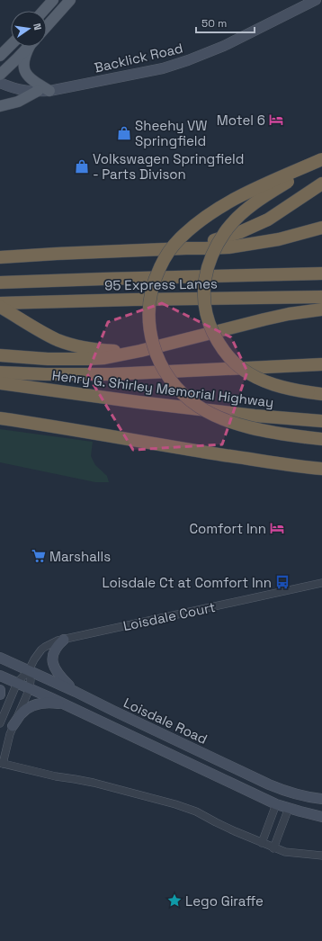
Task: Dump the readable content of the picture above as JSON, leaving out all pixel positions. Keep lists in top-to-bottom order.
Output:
{
  "streets": {
    "highway": ["95 Express Lanes", "Henry G. Shirley Memorial Highway"],
    "main road": ["Backlick Road", "Loisdale Road"],
    "street": ["Loisdale Court"]
  },
  "crossings": [
    ["Loisdale Court", "Loisdale Road"]
  ],
  "places": {
    "hotel": ["Motel 6", "Comfort Inn"],
    "shop": ["Sheehy VW Springfield", "Volkswagen Springfield - Parts Divison"],
    "supermarket": ["Marshalls"],
    "bus stop": ["Loisdale Ct at Comfort Inn"],
    "place": ["Lego Giraffe"]
  },
  "scale_bar": "50 m",
  "north": "right"
}
